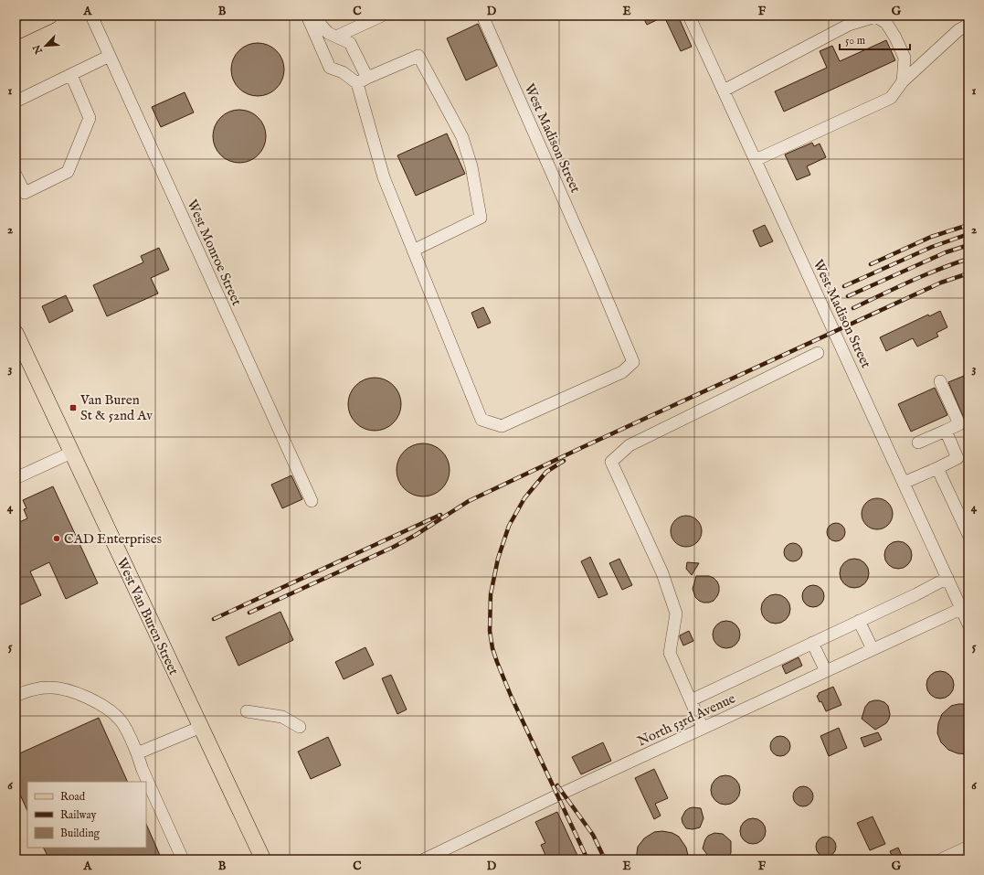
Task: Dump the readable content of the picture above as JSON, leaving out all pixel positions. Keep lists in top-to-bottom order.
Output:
{
  "streets": {
    "main road": ["West Van Buren Street"],
    "street": ["West Madison Street", "West Monroe Street", "North 53rd Avenue"]
  },
  "crossings": [
    ["West Madison Street", "North 53rd Avenue"]
  ],
  "places": {
    "transit": ["Van Buren St & 52nd Av"],
    "other": ["CAD Enterprises"]
  },
  "legend": ["Road", "Railway", "Building"],
  "scale_bar": "50 m",
  "north": "bottom left",
  "grid": {
    "columns": [
      "A",
      "B",
      "C",
      "D",
      "E",
      "F",
      "G"
    ],
    "rows": [
      "1",
      "2",
      "3",
      "4",
      "5",
      "6"
    ]
  }
}
